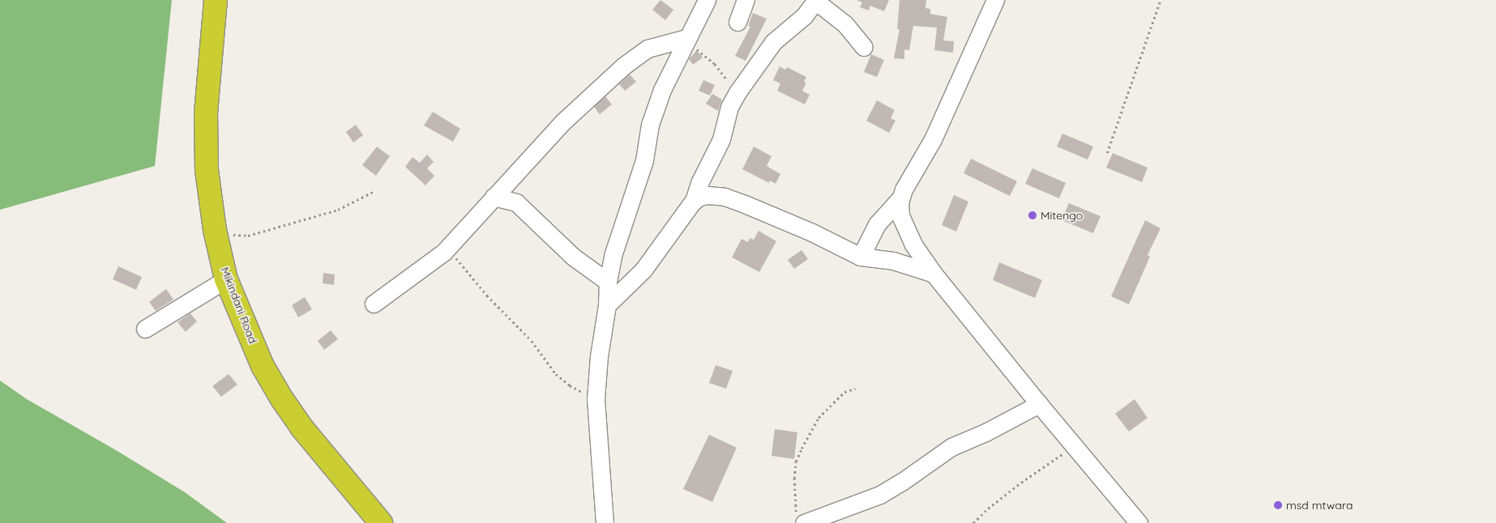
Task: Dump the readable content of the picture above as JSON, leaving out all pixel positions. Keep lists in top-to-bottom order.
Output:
{
  "streets": {
    "highway": ["Mikindani Road"]
  },
  "places": ["Mitengo", "msd mtwara"]
}
